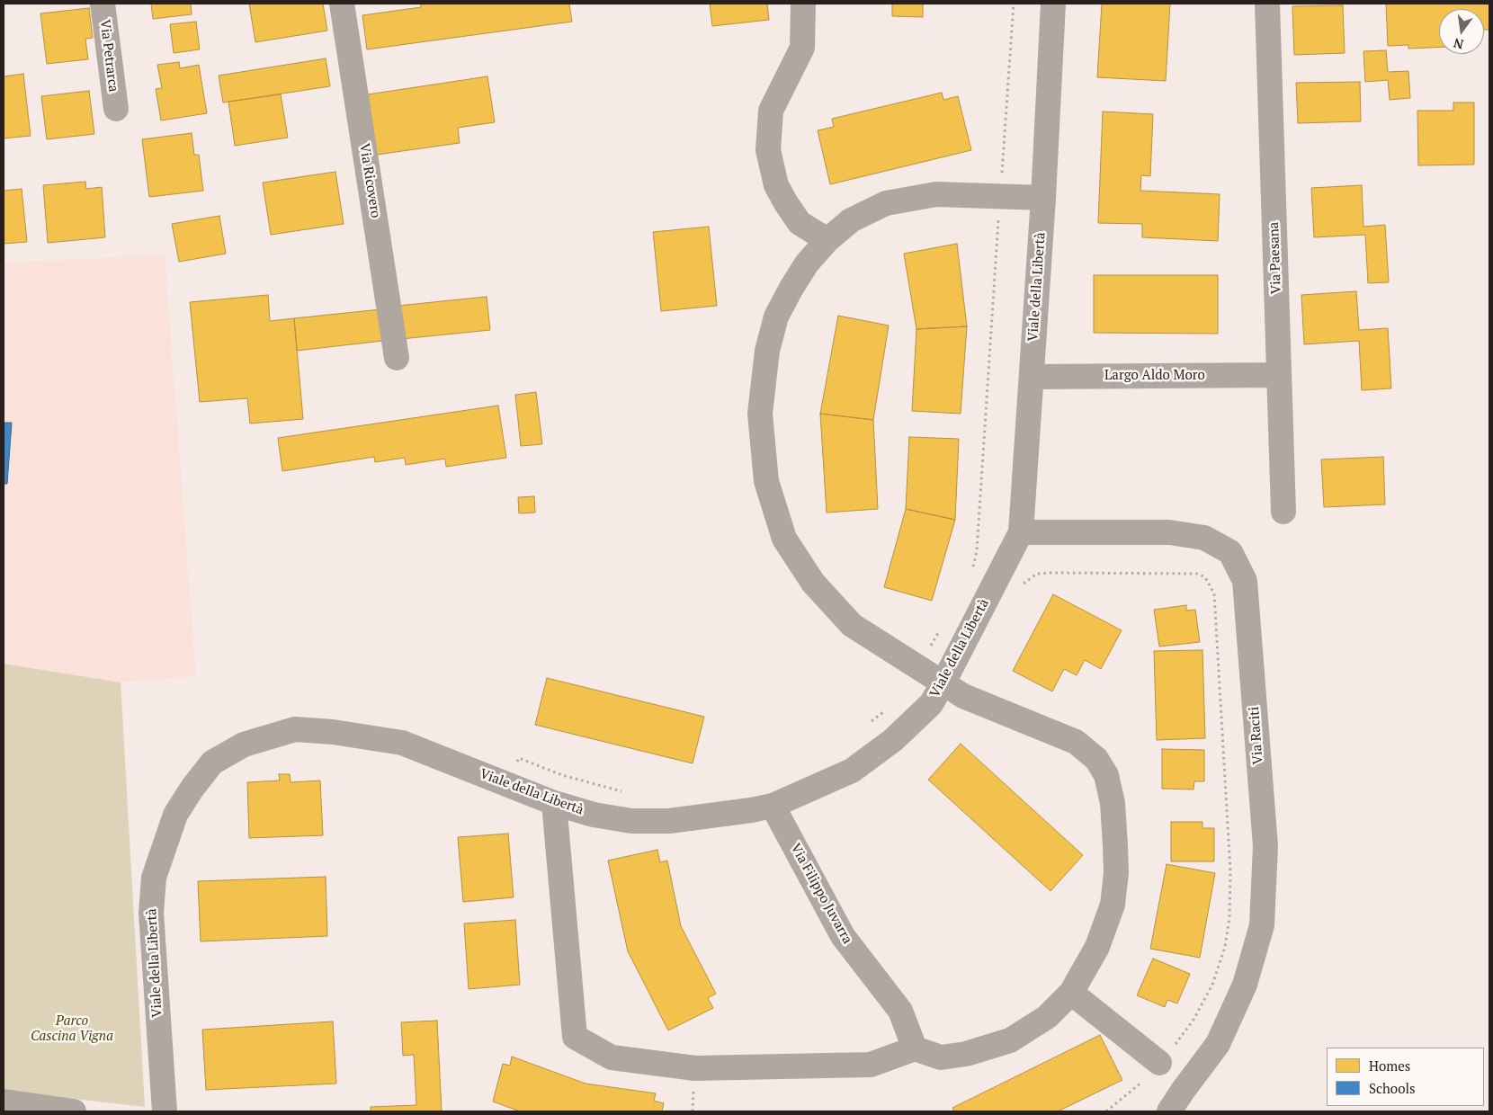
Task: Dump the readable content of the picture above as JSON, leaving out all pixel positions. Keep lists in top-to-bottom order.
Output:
{
  "streets": {
    "street": [
      "Via Petrarca",
      "Via Ricovero",
      "Via Paesana",
      "Viale della Libertà",
      "Largo Aldo Moro",
      "Via Raciti",
      "Via Filippo Juvarra"
    ]
  },
  "crossings": [
    ["Via Paesana", "Largo Aldo Moro"],
    ["Viale della Libertà", "Largo Aldo Moro"],
    ["Viale della Libertà", "Via Raciti"],
    ["Viale della Libertà", "Via Filippo Juvarra"]
  ],
  "parks": ["Parco Cascina Vigna"],
  "legend": ["Homes", "Schools"],
  "north": "bottom"
}
